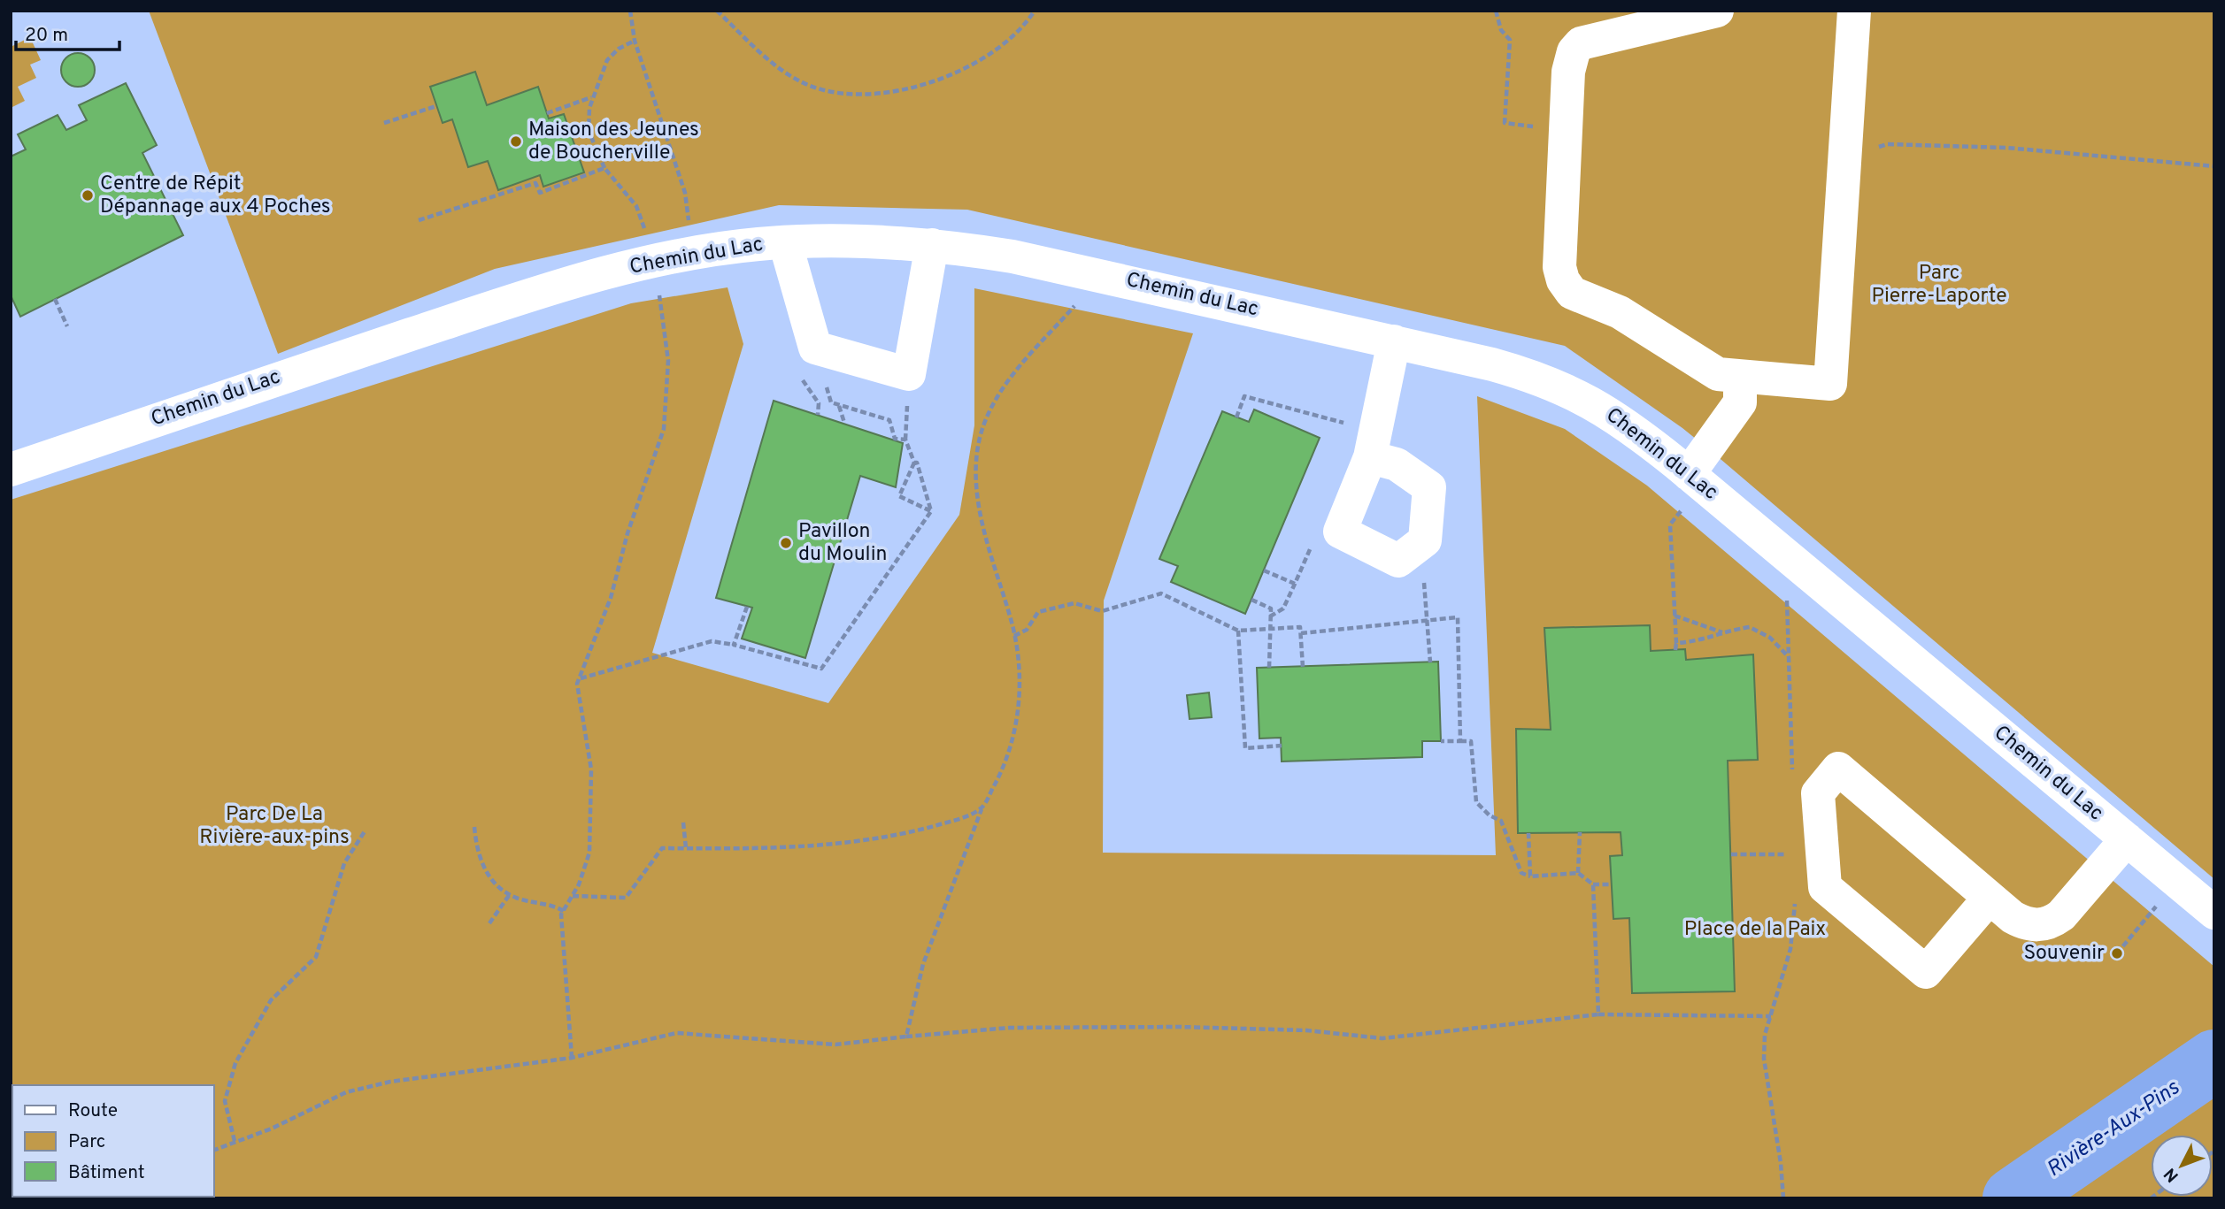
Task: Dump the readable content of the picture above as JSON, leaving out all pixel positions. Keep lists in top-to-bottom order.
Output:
{
  "streets": {
    "street": ["Chemin du Lac"]
  },
  "water": ["Rivière-Aux-Pins"],
  "parks": ["Parc Pierre-Laporte", "Parc De La Rivière-aux-pins", "Place de la Paix"],
  "places": [
    "Maison des Jeunes de Boucherville",
    "Centre de Répit Dépannage aux 4 Poches",
    "Pavillon du Moulin",
    "Souvenir"
  ],
  "legend": ["Route", "Parc", "Bâtiment"],
  "scale_bar": "20 m",
  "north": "bottom left"
}
